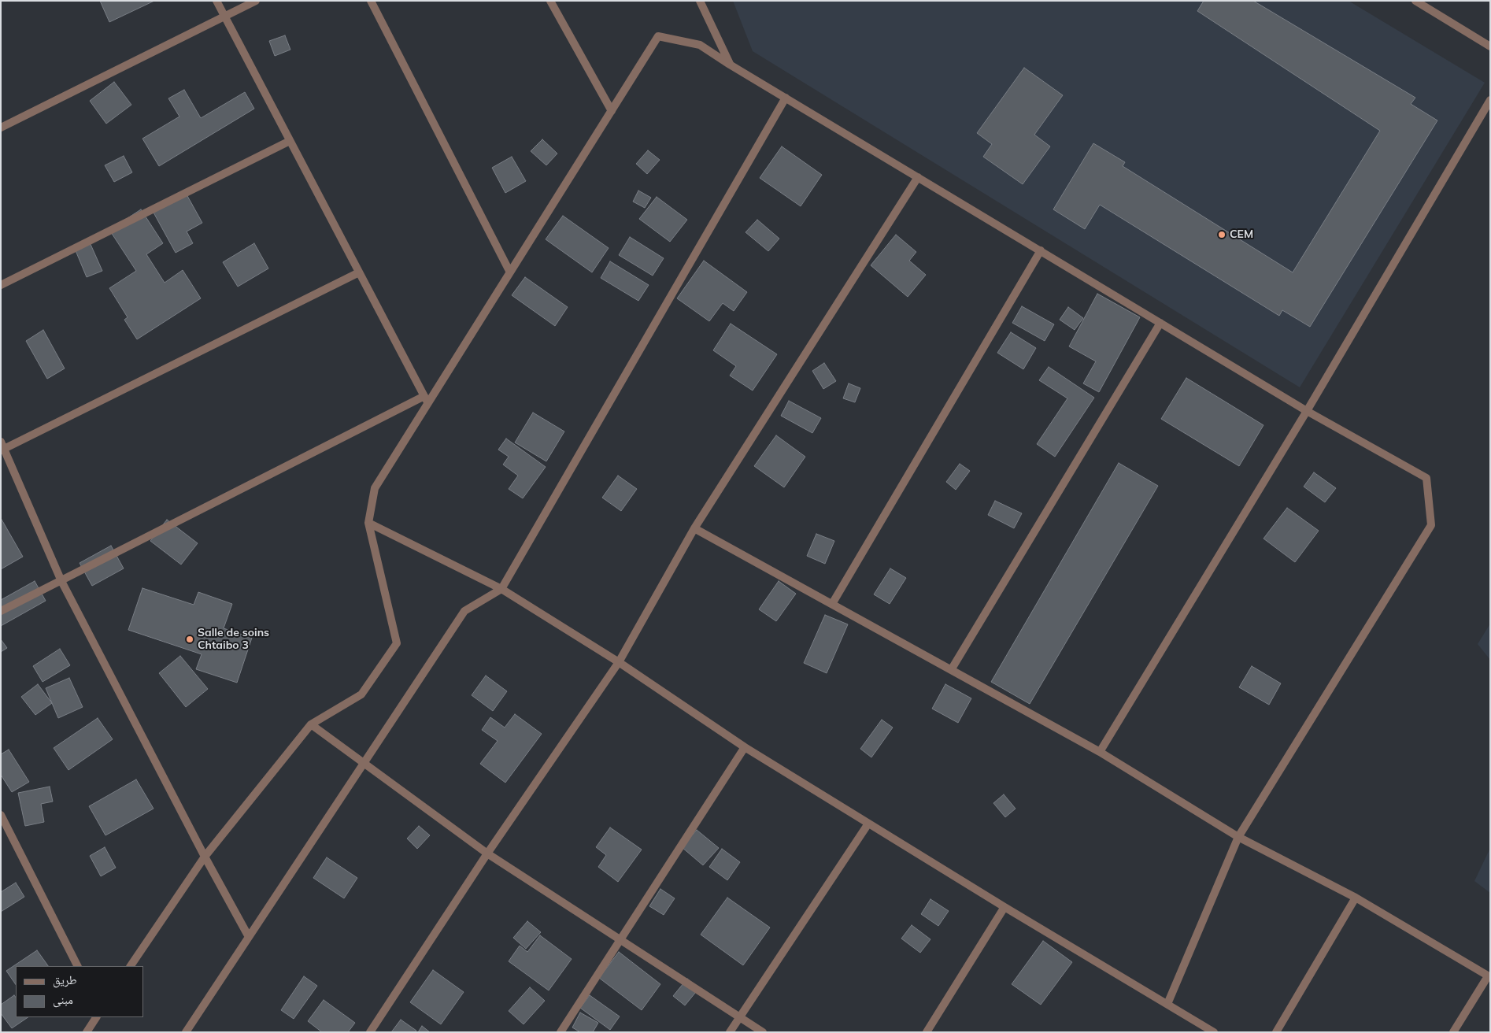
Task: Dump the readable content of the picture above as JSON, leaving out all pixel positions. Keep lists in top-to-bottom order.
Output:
{
  "places": ["CEM", "Salle de soins Chtaibo 3"],
  "legend": ["طريق", "مبنى"]
}
